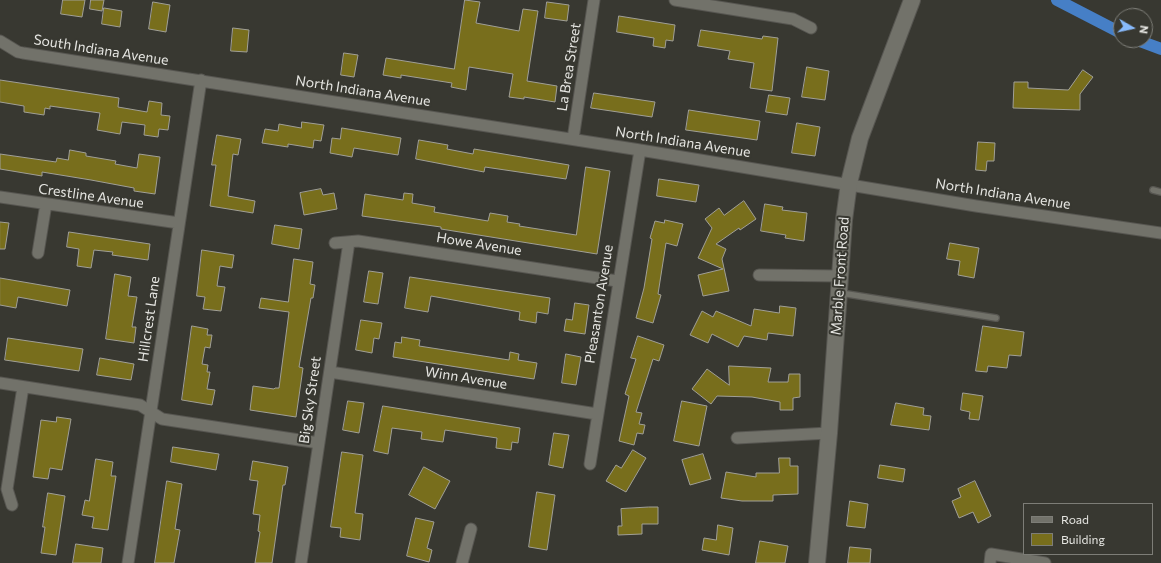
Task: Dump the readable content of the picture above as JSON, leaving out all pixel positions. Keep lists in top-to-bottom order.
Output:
{
  "streets": {
    "street": [
      "South Indiana Avenue",
      "La Brea Street",
      "North Indiana Avenue",
      "Crestline Avenue",
      "Howe Avenue",
      "Marble Front Road",
      "Pleasanton Avenue",
      "Hillcrest Lane",
      "Winn Avenue",
      "Big Sky Street"
    ]
  },
  "crossings": [
    ["South Indiana Avenue", "North Indiana Avenue"],
    ["South Indiana Avenue", "Hillcrest Lane"],
    ["La Brea Street", "North Indiana Avenue"],
    ["North Indiana Avenue", "Marble Front Road"],
    ["North Indiana Avenue", "Pleasanton Avenue"],
    ["North Indiana Avenue", "Hillcrest Lane"],
    ["Crestline Avenue", "Hillcrest Lane"],
    ["Howe Avenue", "Pleasanton Avenue"],
    ["Howe Avenue", "Big Sky Street"],
    ["Pleasanton Avenue", "Winn Avenue"],
    ["Winn Avenue", "Big Sky Street"]
  ],
  "legend": ["Road", "Building"],
  "north": "right"
}
